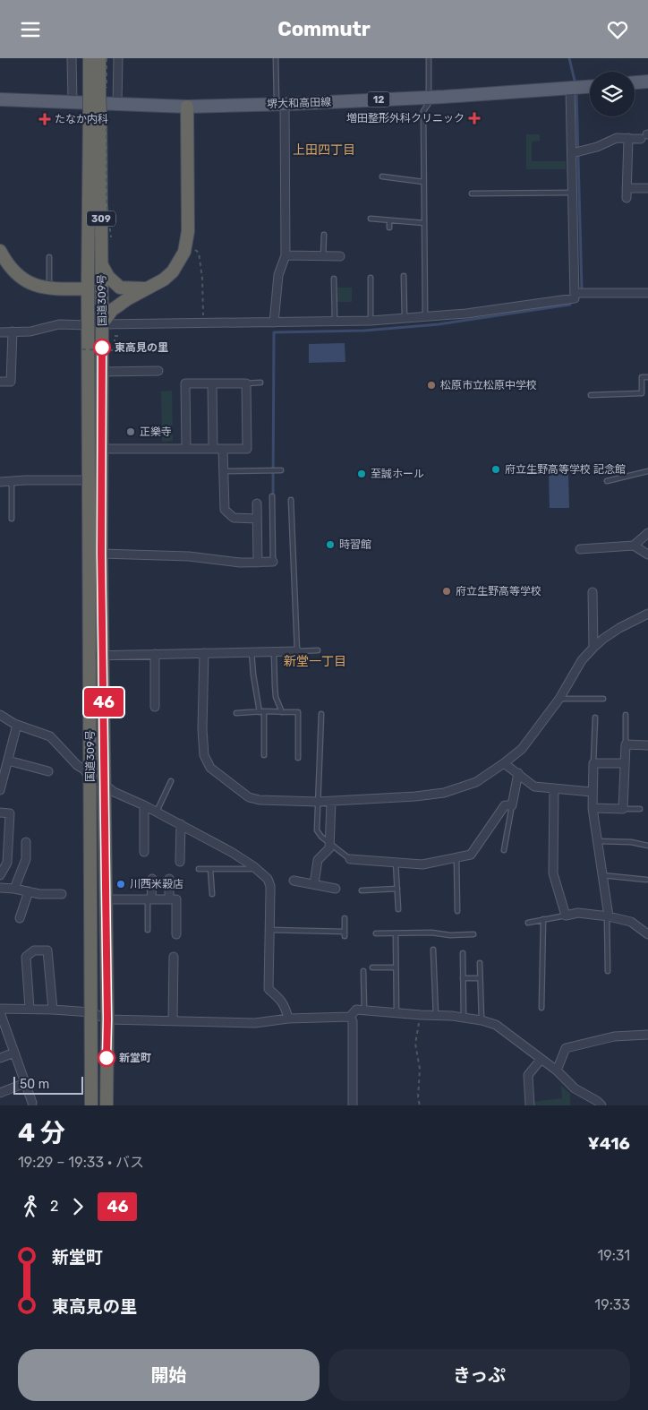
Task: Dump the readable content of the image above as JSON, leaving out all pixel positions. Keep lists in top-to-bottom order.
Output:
{
  "streets": {
    "highway": ["309", "国道309号"],
    "main road": ["12", "堺大和高田線"]
  },
  "districts": ["上田四丁目", "新堂一丁目"],
  "places": {
    "health": ["増田整形外科クリニック", "たなか内科"],
    "other": [
      "東高見の里",
      "松原市立松原中学校",
      "正樂寺",
      "府立生野高等学校 記念館",
      "至誠ホール",
      "時習館",
      "府立生野高等学校",
      "川西米穀店",
      "新堂町"
    ]
  },
  "lines": ["bus line 46"],
  "scale_bar": "50 m",
  "page": {
    "header": "Commutr",
    "on_map": "46",
    "scale": "50 m",
    "heading": ["4 分", "19:29 – 19:33 · バス", "¥416"],
    "legs": ["2", "46"],
    "list": [
      {
        "name": "新堂町",
        "value": "19:31"
      },
      {
        "name": "東高見の里",
        "value": "19:33"
      }
    ],
    "buttons": ["開始", "きっぷ"]
  }
}
